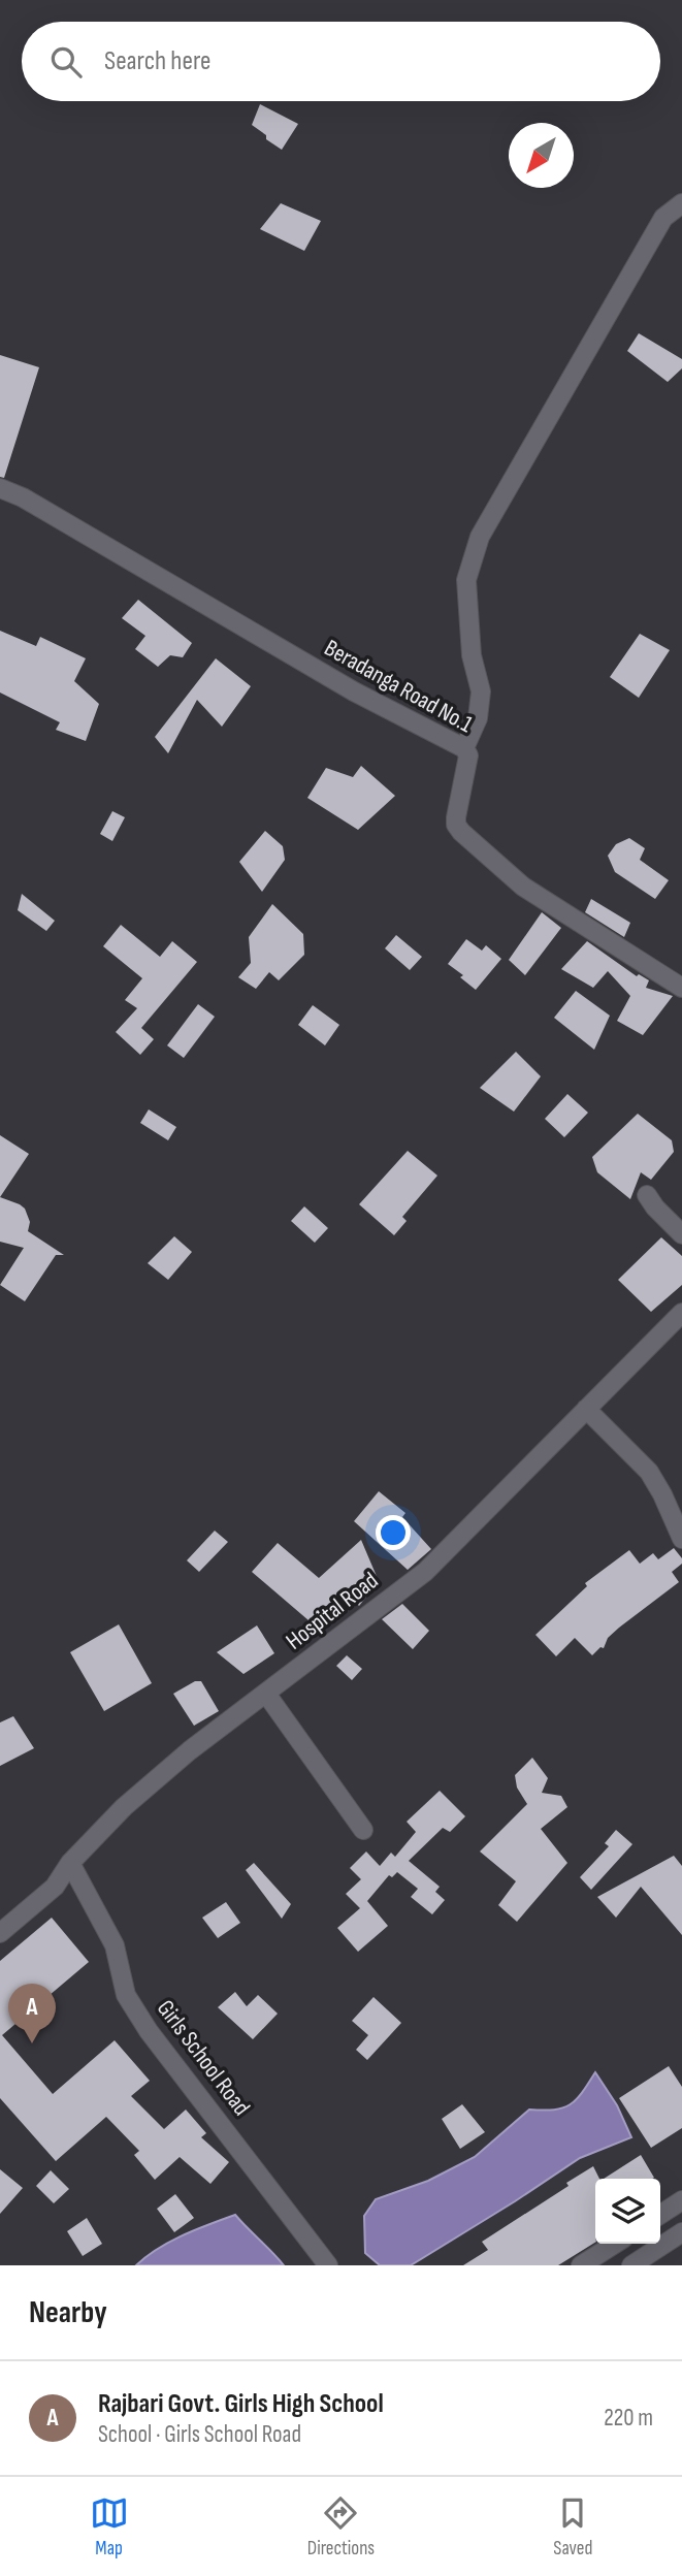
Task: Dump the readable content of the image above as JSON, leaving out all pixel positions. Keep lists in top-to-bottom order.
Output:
{
  "streets": {
    "street": ["Beradanga Road No.1", "Hospital Road", "Girls School Road"]
  },
  "crossings": [
    ["Hospital Road", "Girls School Road"]
  ],
  "north": "bottom left",
  "page": {
    "search": "Search here",
    "pins": "A",
    "heading": "Nearby",
    "list": [
      {
        "mark": "A",
        "name": "Rajbari Govt. Girls High School",
        "note": "School · Girls School Road",
        "value": "220 m"
      }
    ],
    "nav": ["Map", "Directions", "Saved"]
  }
}
